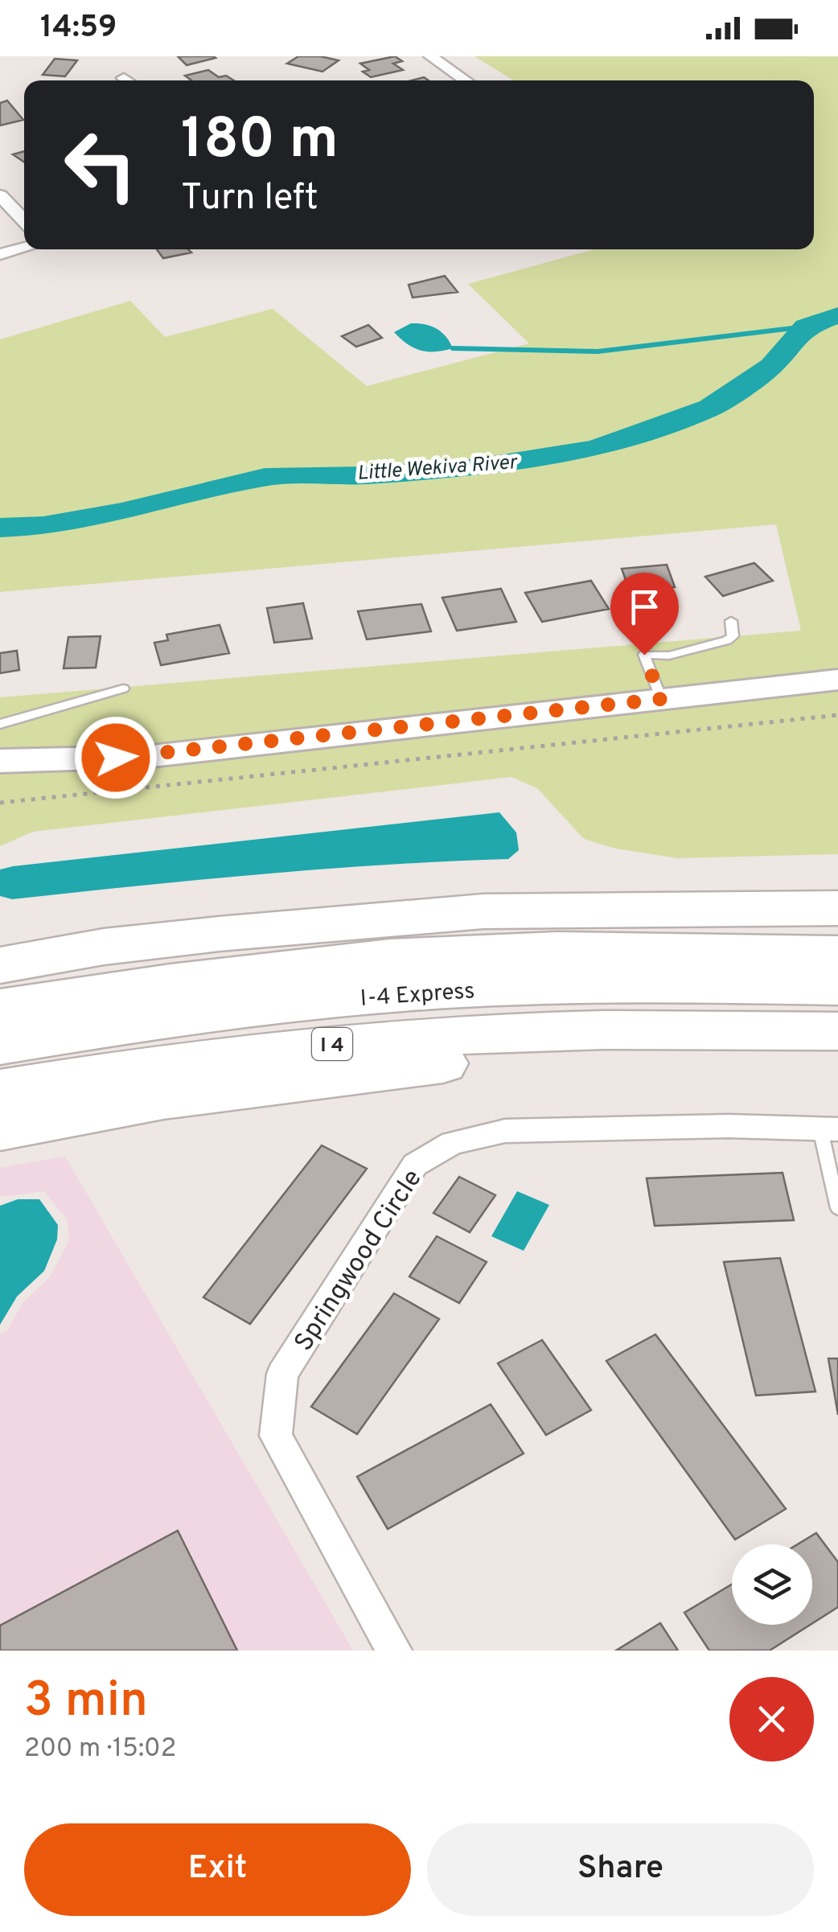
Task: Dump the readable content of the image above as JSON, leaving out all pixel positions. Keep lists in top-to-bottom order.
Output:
{
  "streets": {
    "highway": ["I-4 Express", "I 4"],
    "street": ["Springwood Circle"]
  },
  "water": ["Little Wekiva River"],
  "page": {
    "status": "14:59",
    "turn": ["180 m", "Turn left"],
    "heading": ["3 min", "200 m · 15:02"],
    "buttons": ["Exit", "Share"]
  }
}
